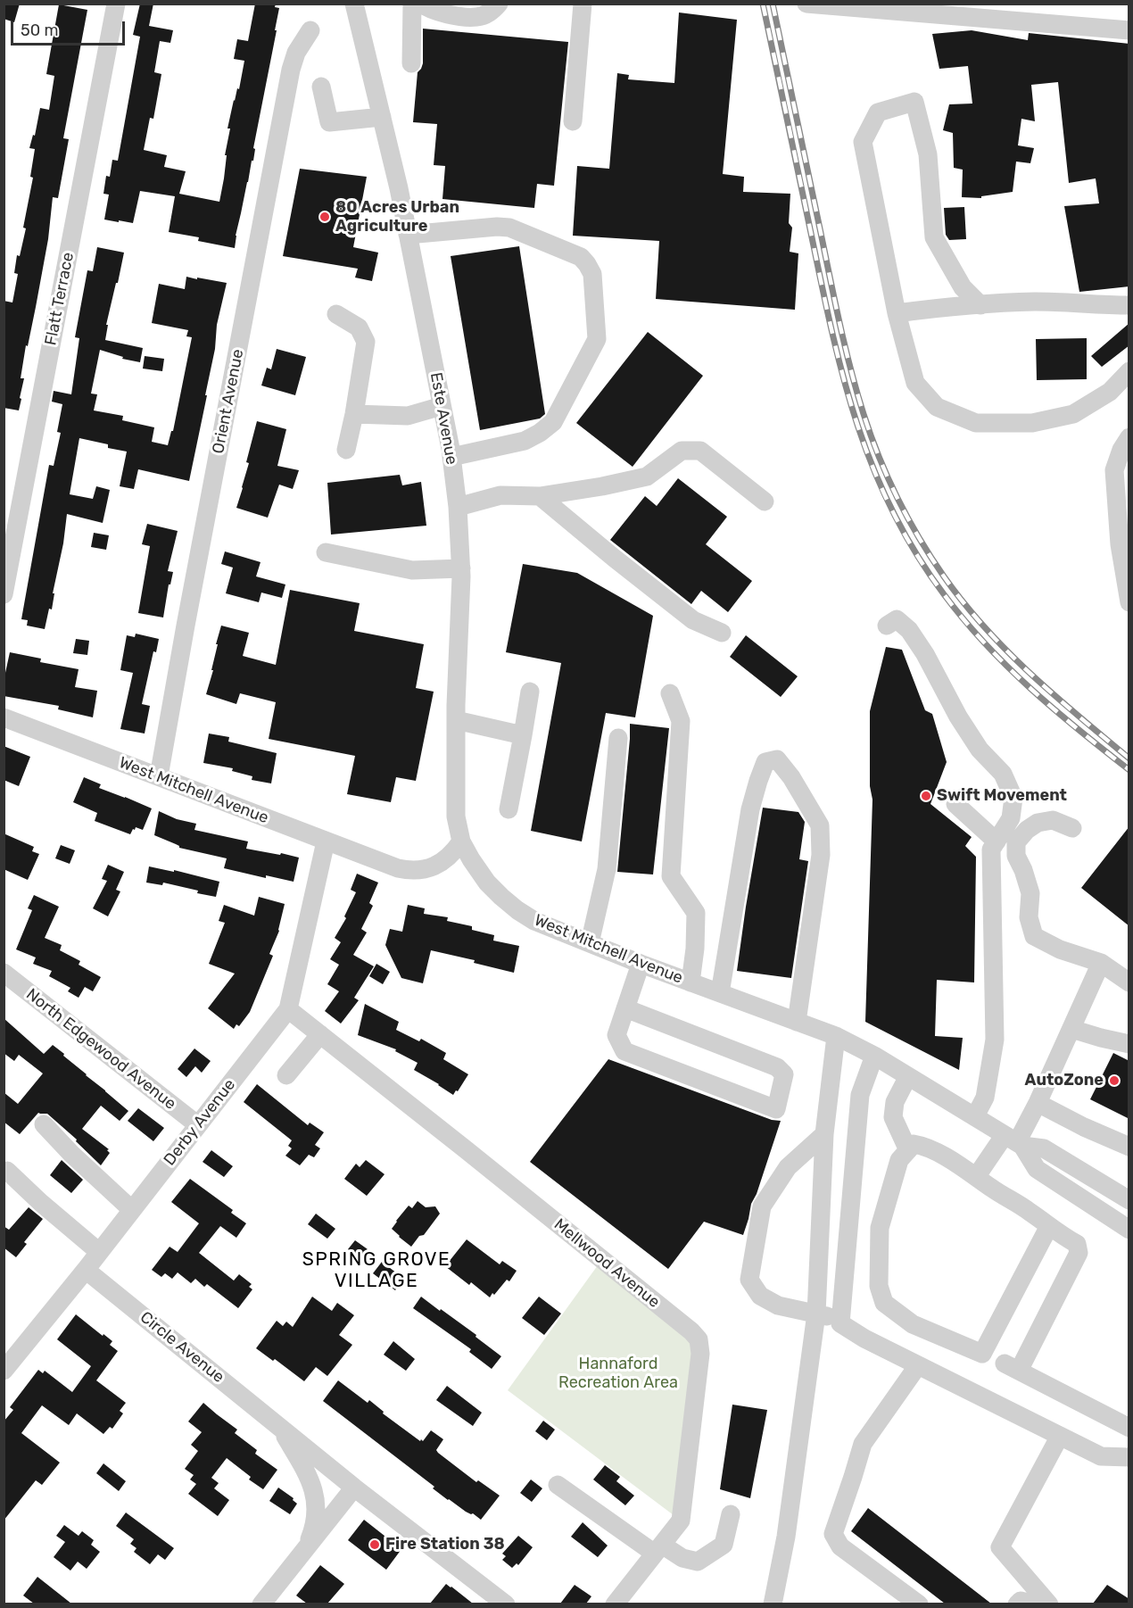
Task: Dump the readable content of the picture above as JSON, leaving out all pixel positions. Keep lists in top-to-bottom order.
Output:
{
  "streets": {
    "street": [
      "Flatt Terrace",
      "Orient Avenue",
      "Este Avenue",
      "West Mitchell Avenue",
      "North Edgewood Avenue",
      "Derby Avenue",
      "Mellwood Avenue",
      "Circle Avenue"
    ]
  },
  "crossings": [
    ["Orient Avenue", "West Mitchell Avenue"],
    ["Este Avenue", "West Mitchell Avenue"],
    ["West Mitchell Avenue", "Derby Avenue"],
    ["North Edgewood Avenue", "Derby Avenue"],
    ["Derby Avenue", "Mellwood Avenue"],
    ["Derby Avenue", "Circle Avenue"]
  ],
  "districts": ["SPRING GROVE VILLAGE"],
  "parks": ["Hannaford Recreation Area"],
  "places": [
    "80 Acres Urban Agriculture",
    "Swift Movement",
    "AutoZone",
    "Fire Station 38"
  ],
  "scale_bar": "50 m"
}
